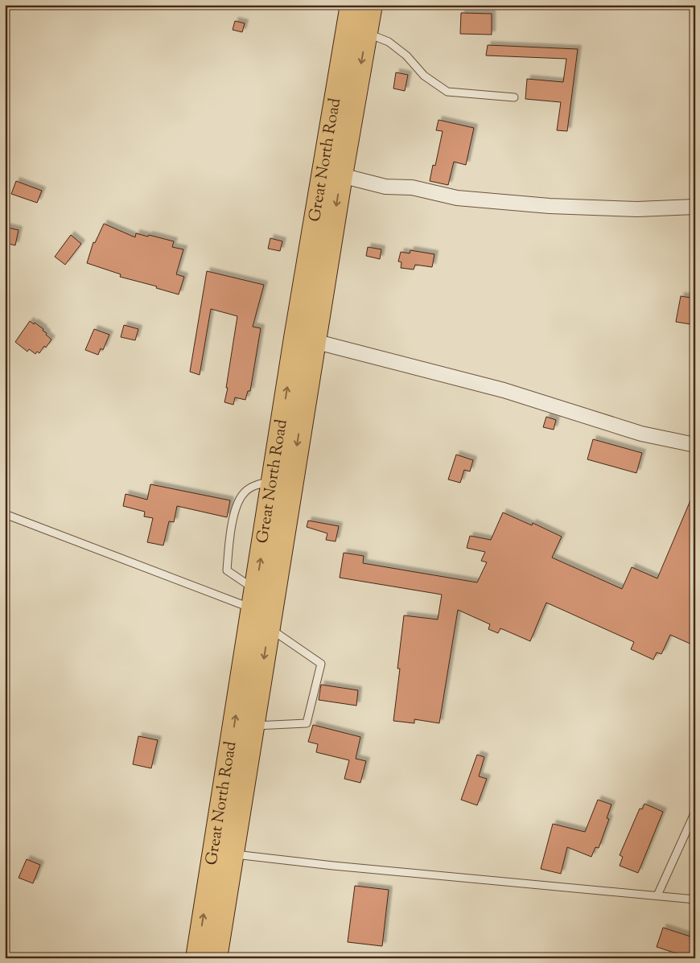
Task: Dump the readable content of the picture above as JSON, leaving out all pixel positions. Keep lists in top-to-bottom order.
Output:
{
  "streets": {
    "main road": ["Great North Road"]
  }
}
